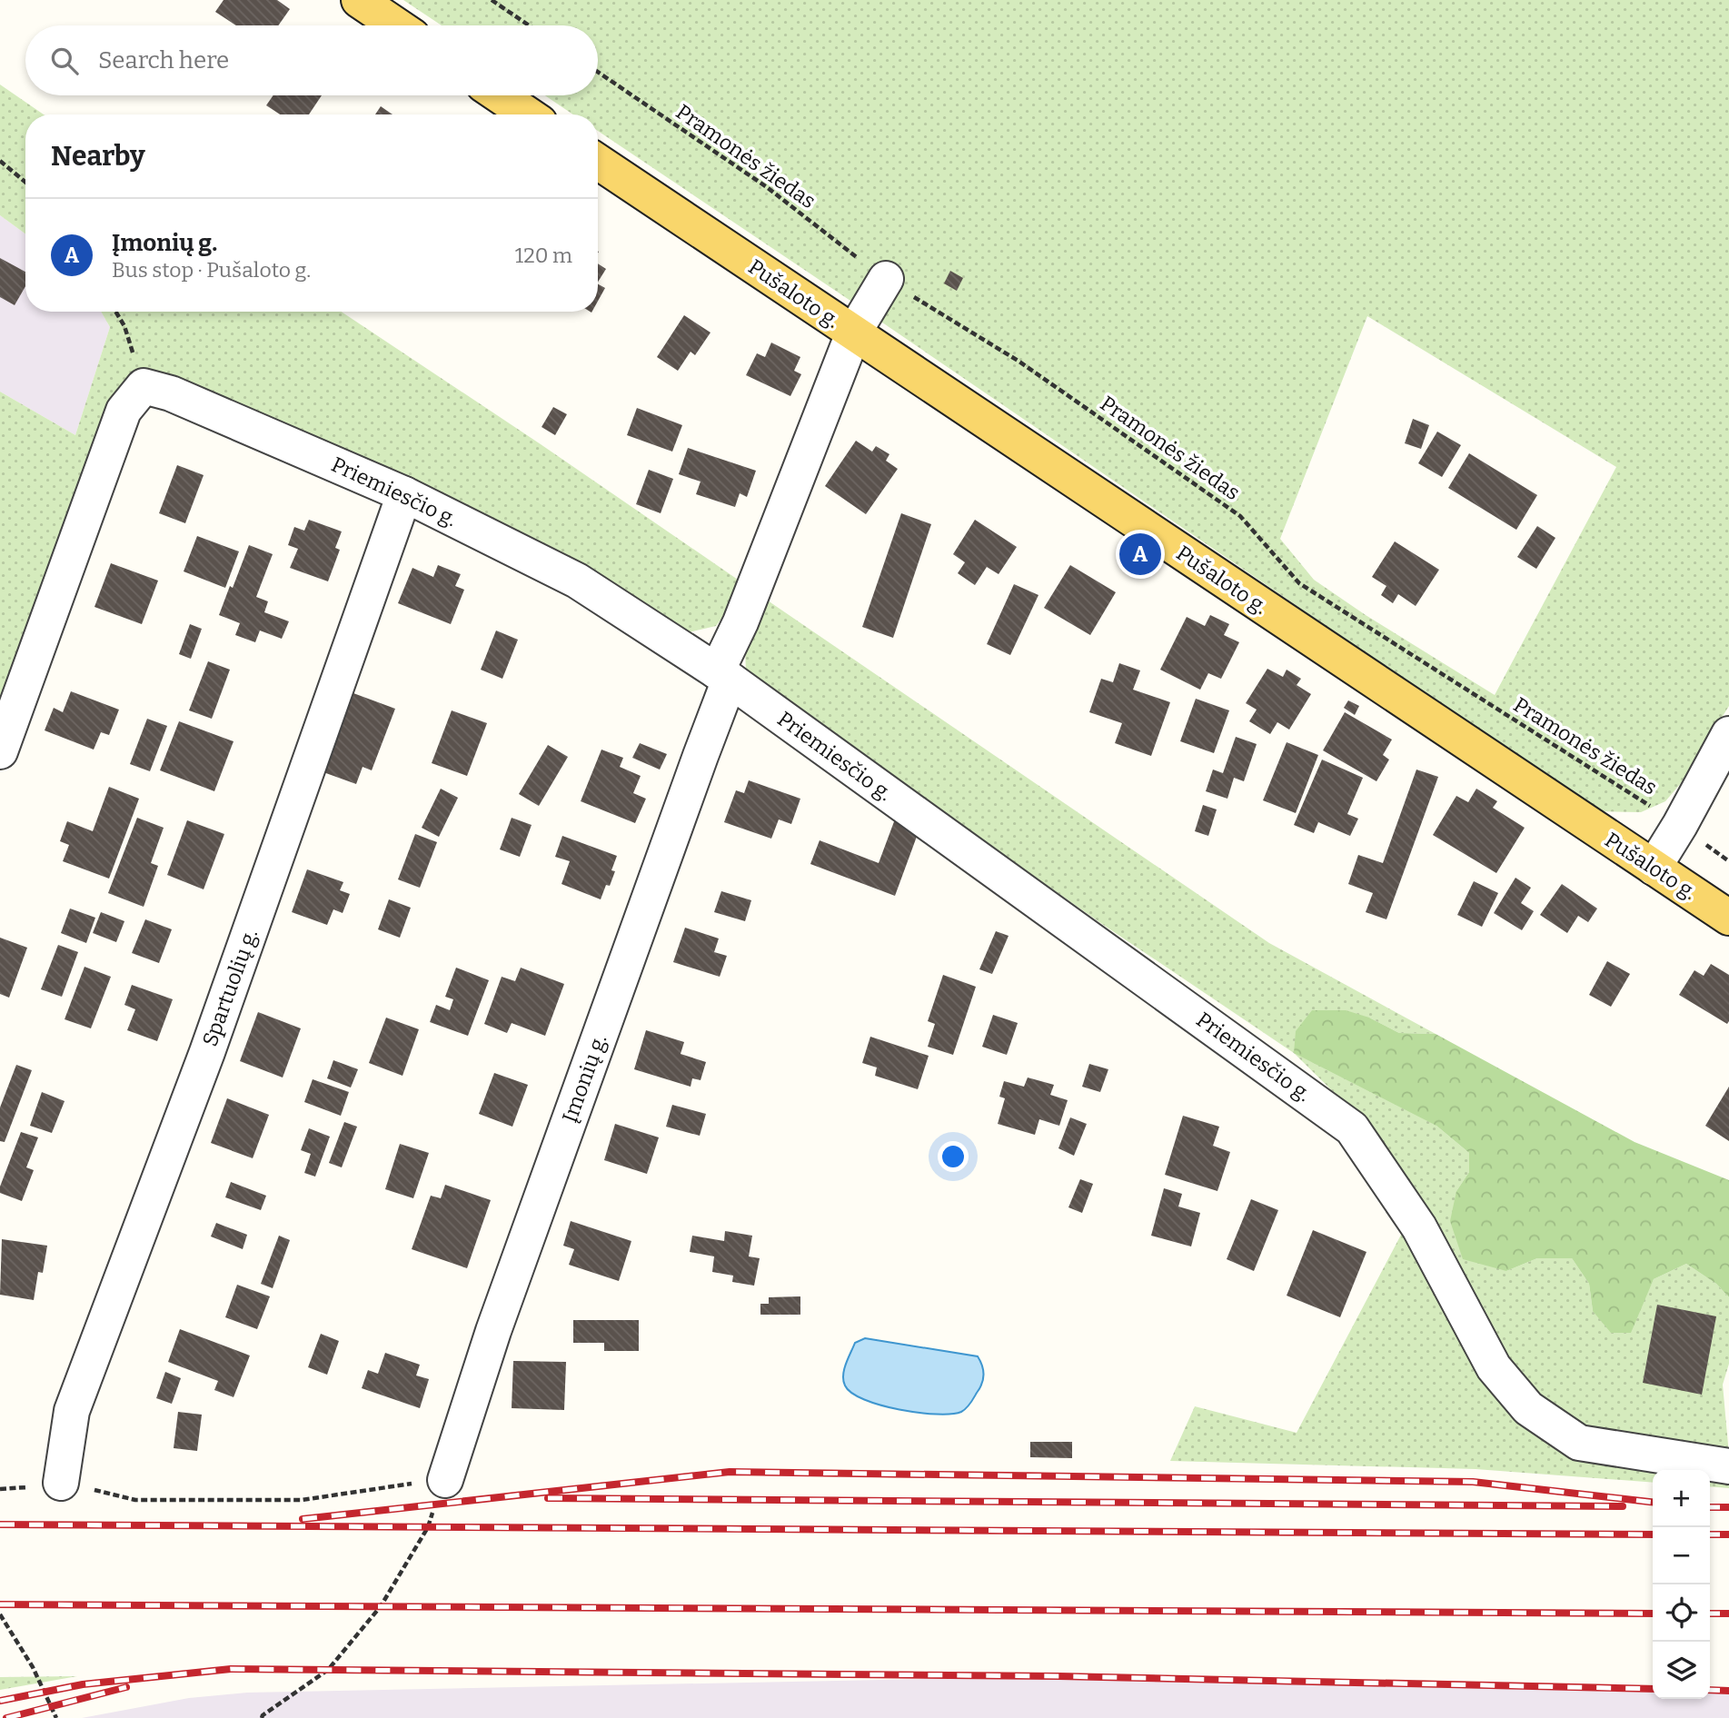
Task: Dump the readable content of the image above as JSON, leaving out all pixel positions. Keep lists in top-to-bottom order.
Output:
{
  "streets": {
    "main road": ["Pušaloto g."],
    "street": ["Priemiesčio g.", "Spartuolių g.", "Įmonių g."],
    "path": ["Pramonės žiedas"]
  },
  "crossings": [
    ["Pramonės žiedas", "Įmonių g."],
    ["Pušaloto g.", "Įmonių g."],
    ["Priemiesčio g.", "Spartuolių g."],
    ["Priemiesčio g.", "Įmonių g."]
  ],
  "page": {
    "search": "Search here",
    "heading": "Nearby",
    "list": [
      {
        "mark": "A",
        "name": "Įmonių g.",
        "note": "Bus stop · Pušaloto g.",
        "value": "120 m"
      }
    ],
    "pins": "A",
    "map_buttons": ["+", "−"]
  }
}
